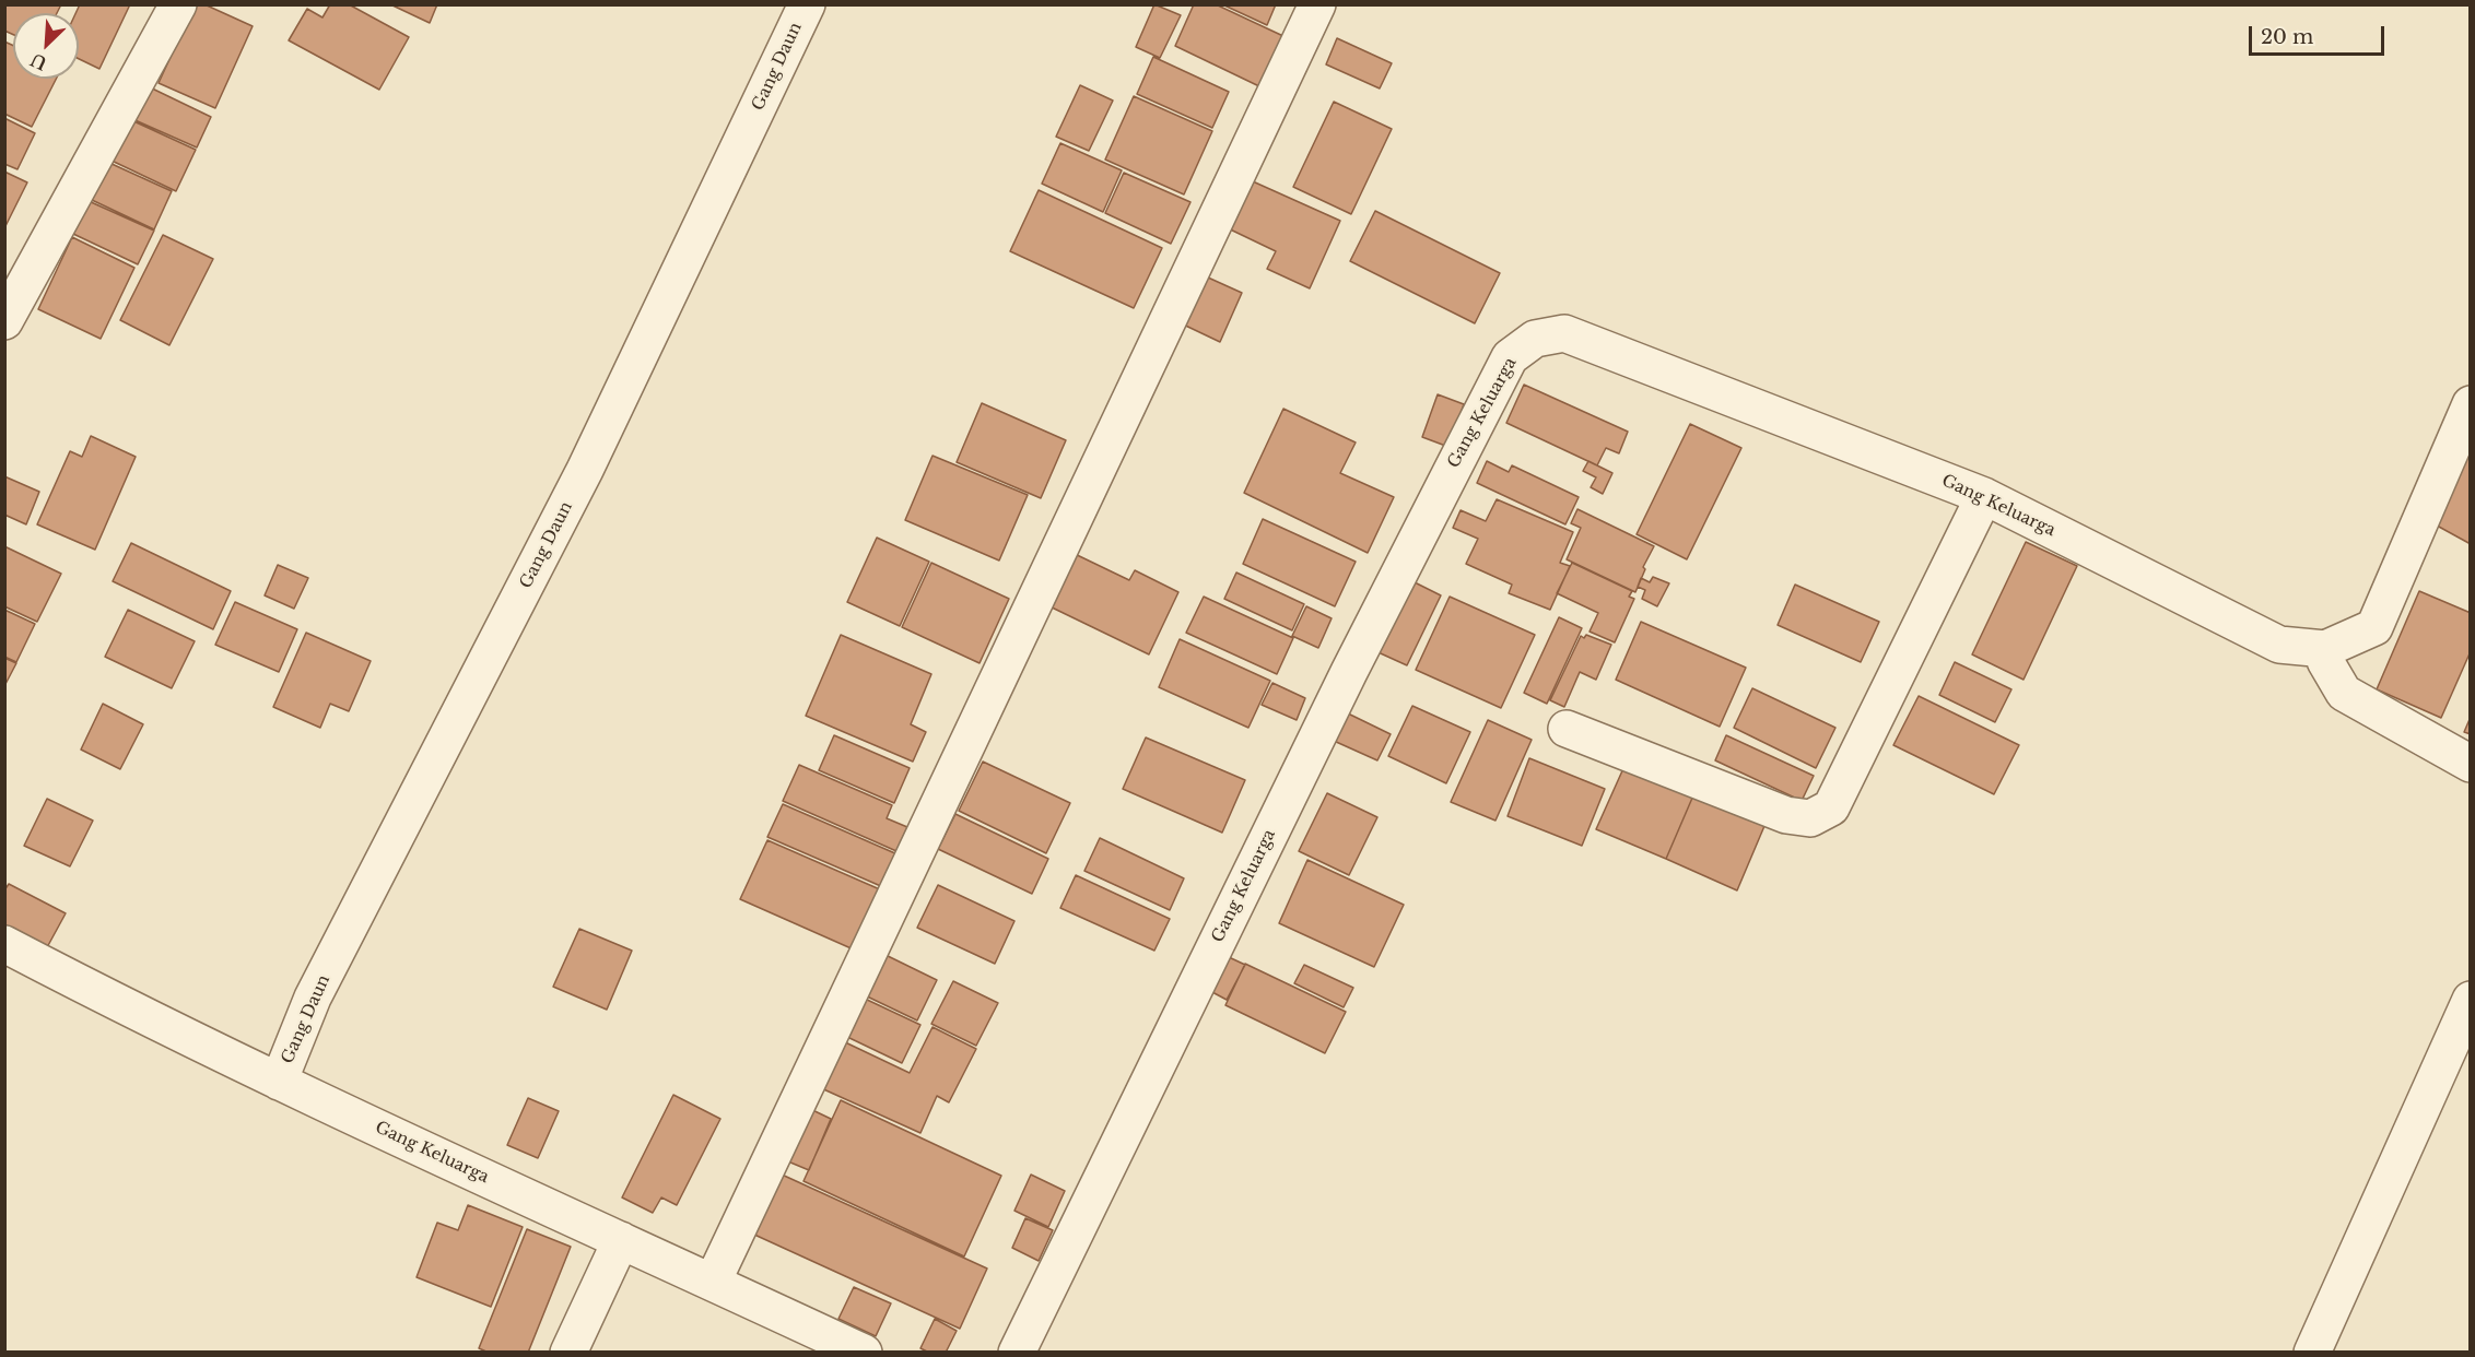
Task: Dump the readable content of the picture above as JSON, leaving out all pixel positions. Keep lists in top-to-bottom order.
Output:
{
  "streets": {
    "street": ["Gang Daun", "Gang Keluarga"]
  },
  "crossings": [
    ["Gang Daun", "Gang Keluarga"]
  ],
  "scale_bar": "20 m",
  "north": "bottom left"
}
